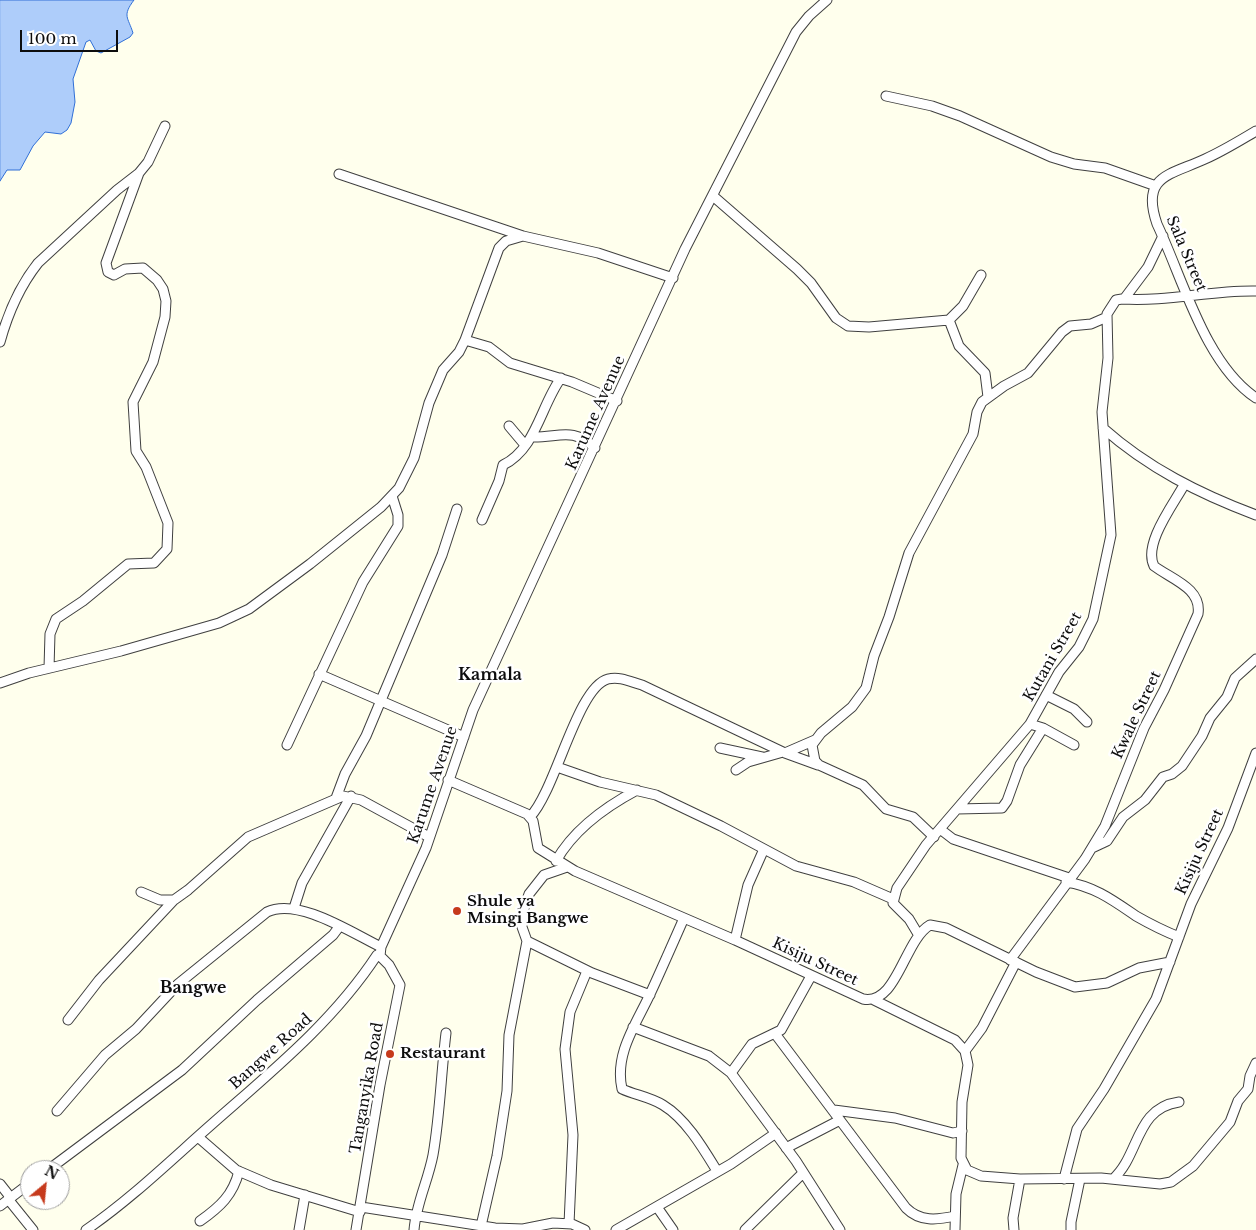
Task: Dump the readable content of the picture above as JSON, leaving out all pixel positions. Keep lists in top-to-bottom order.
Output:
{
  "streets": {
    "street": [
      "Sala Street",
      "Karume Avenue",
      "Kutani Street",
      "Kwale Street",
      "Kisiju Street",
      "Bangwe Road",
      "Tanganyika Road"
    ]
  },
  "crossings": [
    ["Karume Avenue", "Bangwe Road"],
    ["Kwale Street", "Kisiju Street"],
    ["Bangwe Road", "Tanganyika Road"]
  ],
  "districts": ["Kamala", "Bangwe"],
  "places": ["Shule ya Msingi Bangwe", "Restaurant"],
  "scale_bar": "100 m",
  "north": "top right"
}
